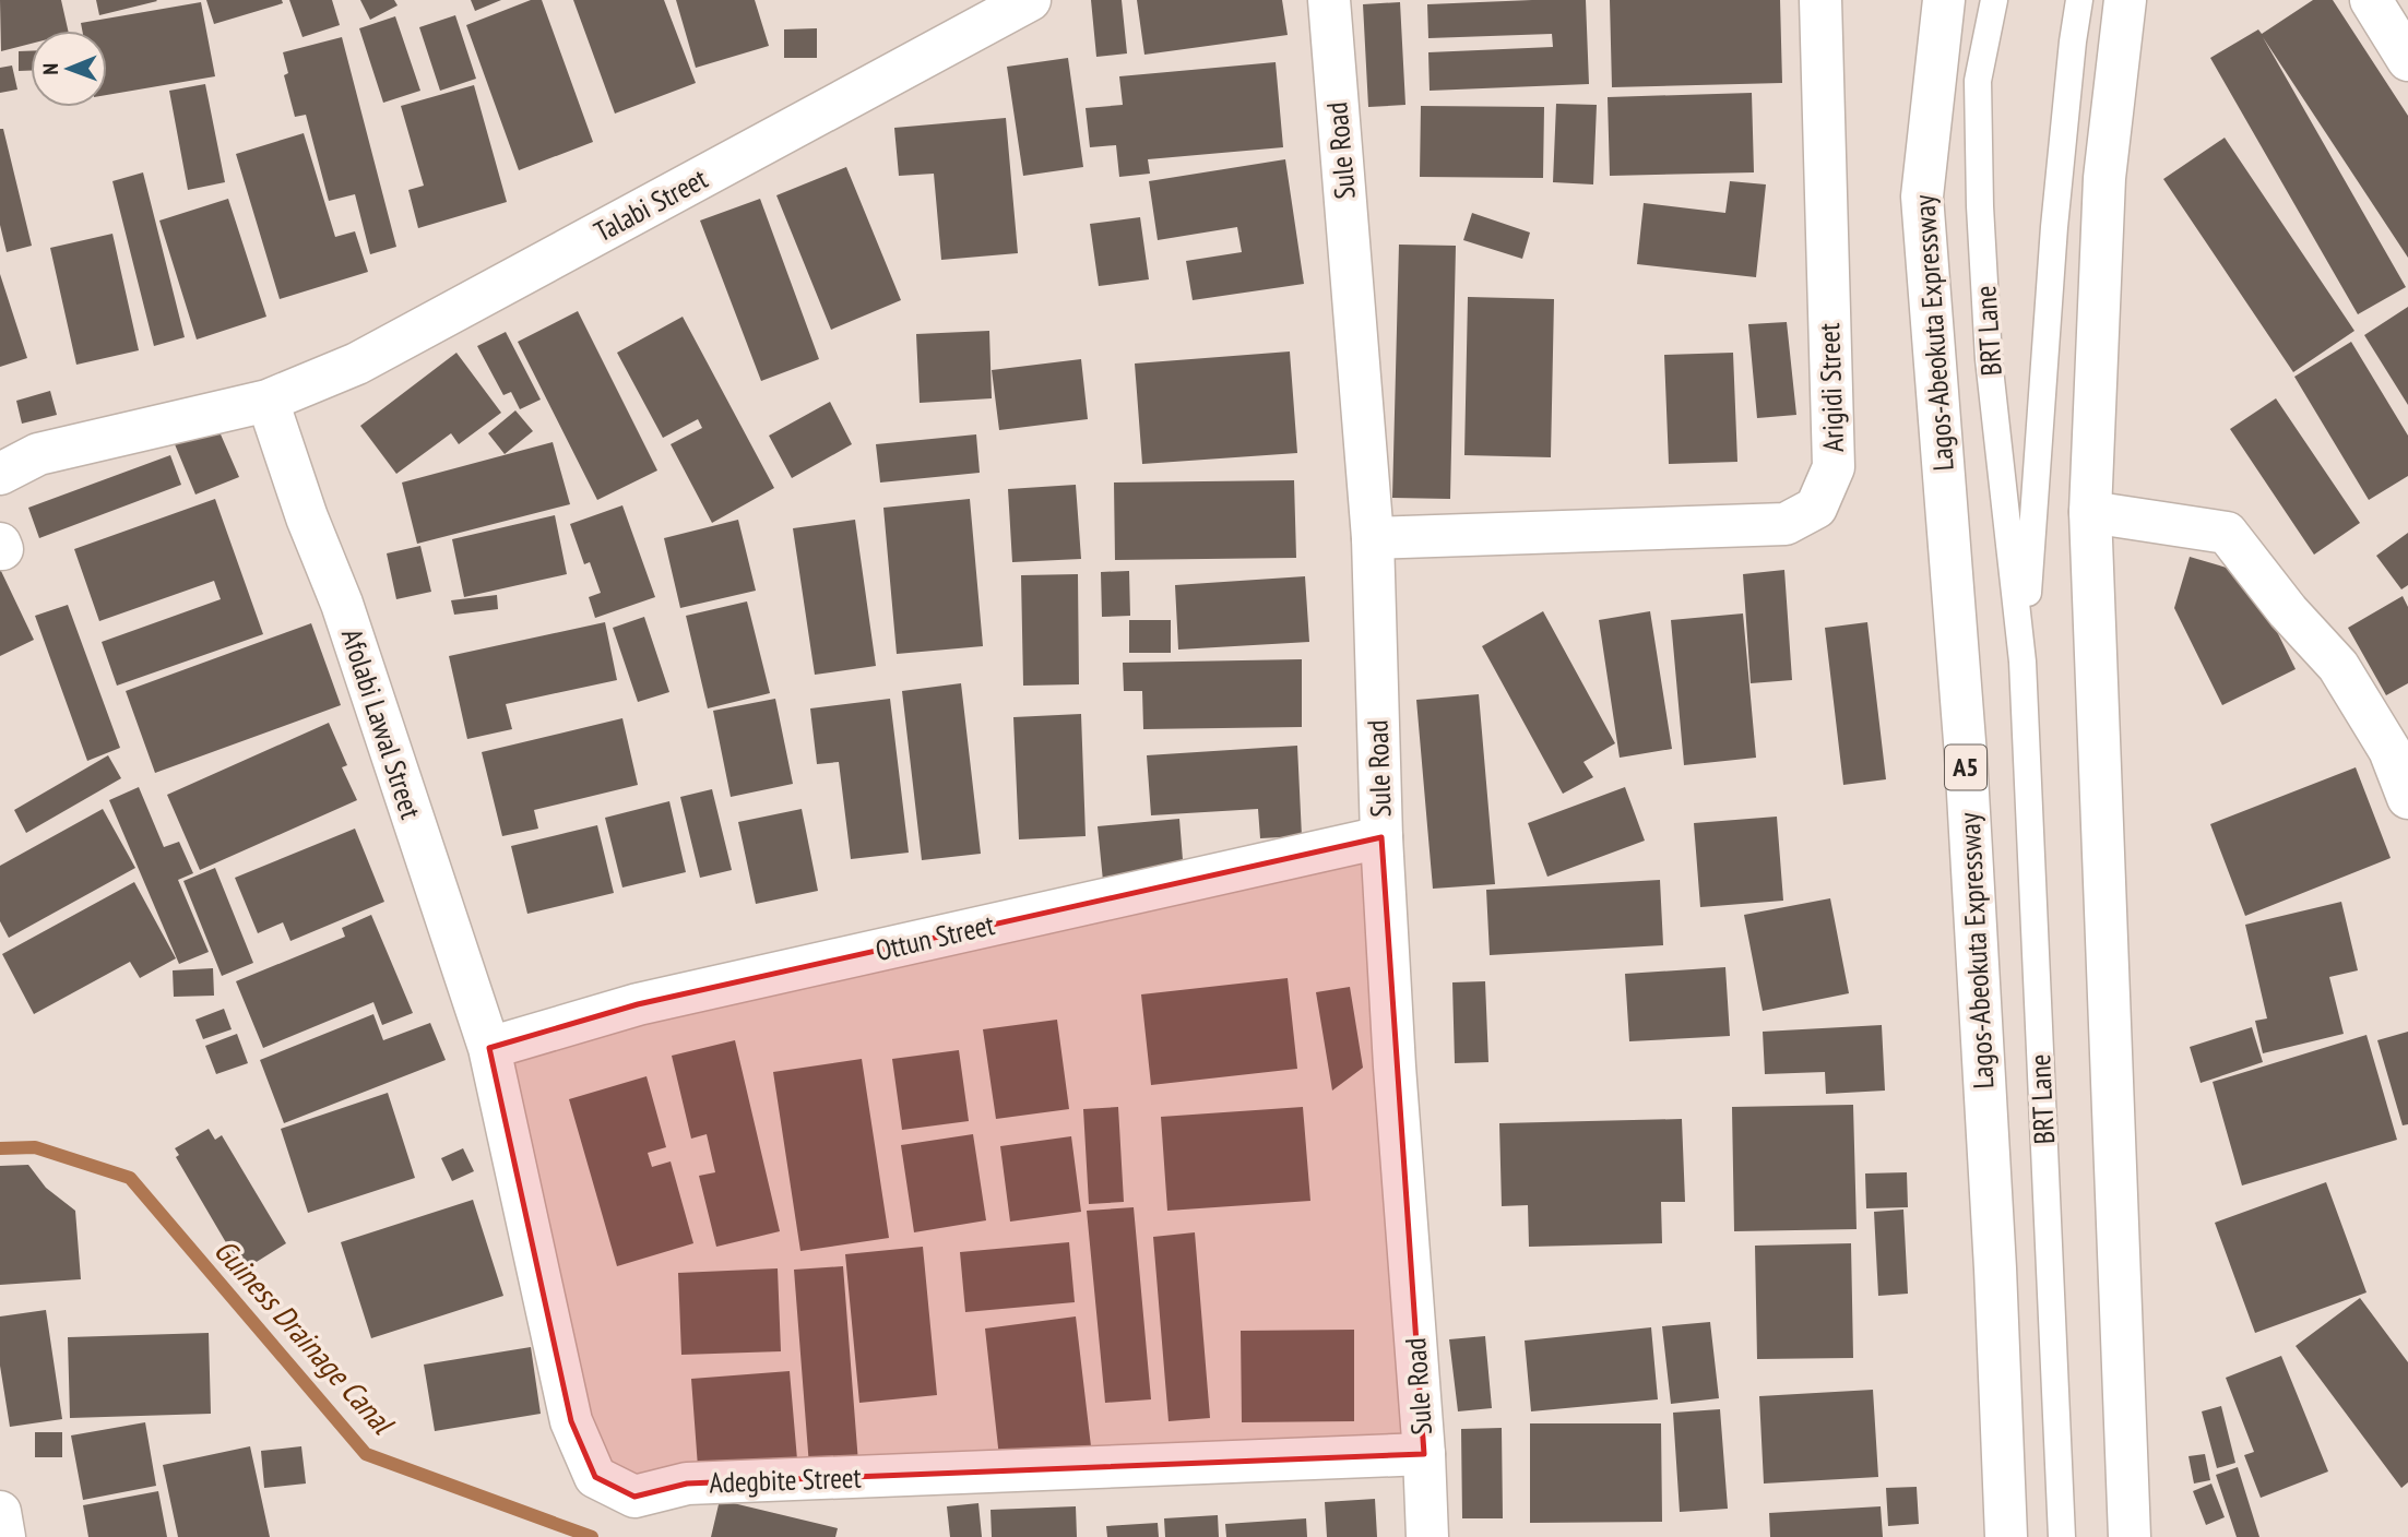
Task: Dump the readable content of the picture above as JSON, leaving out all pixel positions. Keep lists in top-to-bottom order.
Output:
{
  "streets": {
    "main road": [
      "Sule Road",
      "Talabi Street",
      "Lagos-Abeokuta Expressway",
      "Arigidi Street",
      "Afolabi Lawal Street",
      "A5",
      "Ottun Street",
      "Adegbite Street"
    ],
    "lane": ["BRT Lane"]
  },
  "crossings": [
    ["Sule Road", "Arigidi Street"],
    ["Sule Road", "Ottun Street"],
    ["Sule Road", "Adegbite Street"],
    ["Talabi Street", "Afolabi Lawal Street"],
    ["Afolabi Lawal Street", "Ottun Street"],
    ["Afolabi Lawal Street", "Adegbite Street"],
    ["Ottun Street", "Adegbite Street"]
  ],
  "water": ["Guiness Drainage Canal"],
  "north": "left"
}
